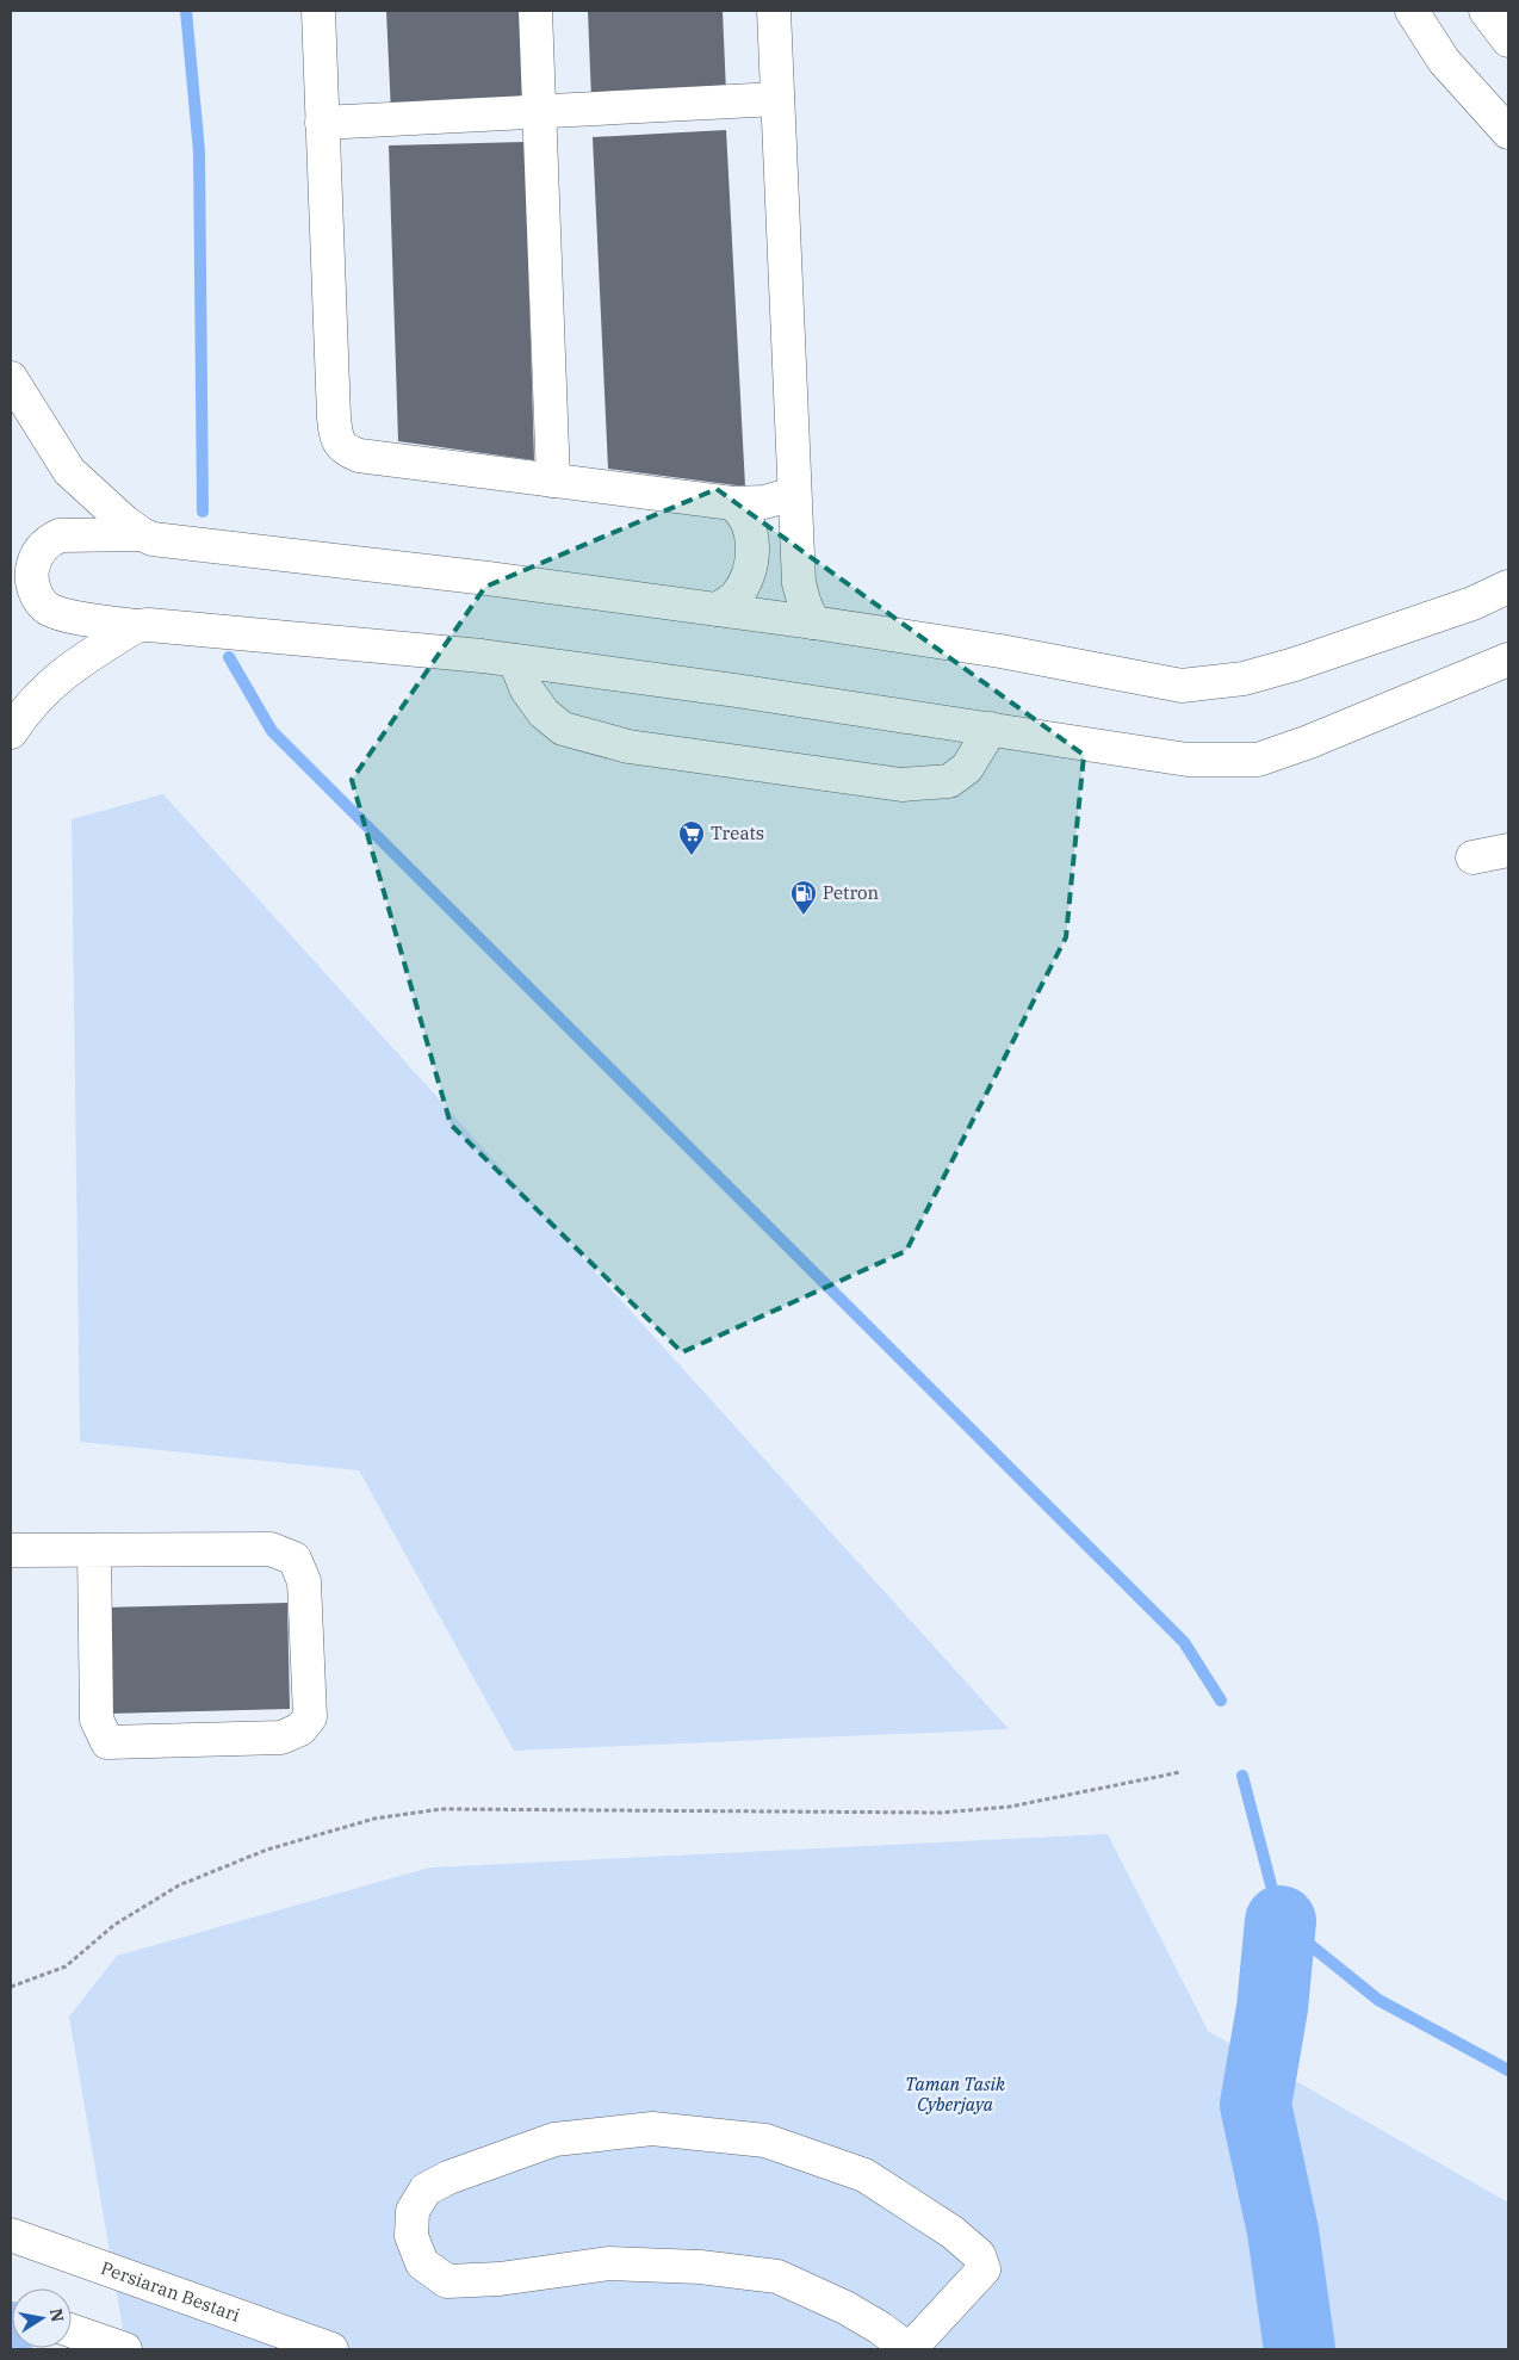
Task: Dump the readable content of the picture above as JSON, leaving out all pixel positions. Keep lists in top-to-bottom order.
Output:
{
  "streets": {
    "street": ["Persiaran Bestari"]
  },
  "parks": ["Taman Tasik Cyberjaya"],
  "places": {
    "supermarket": ["Treats"],
    "fuel station": ["Petron"]
  },
  "north": "right"
}
